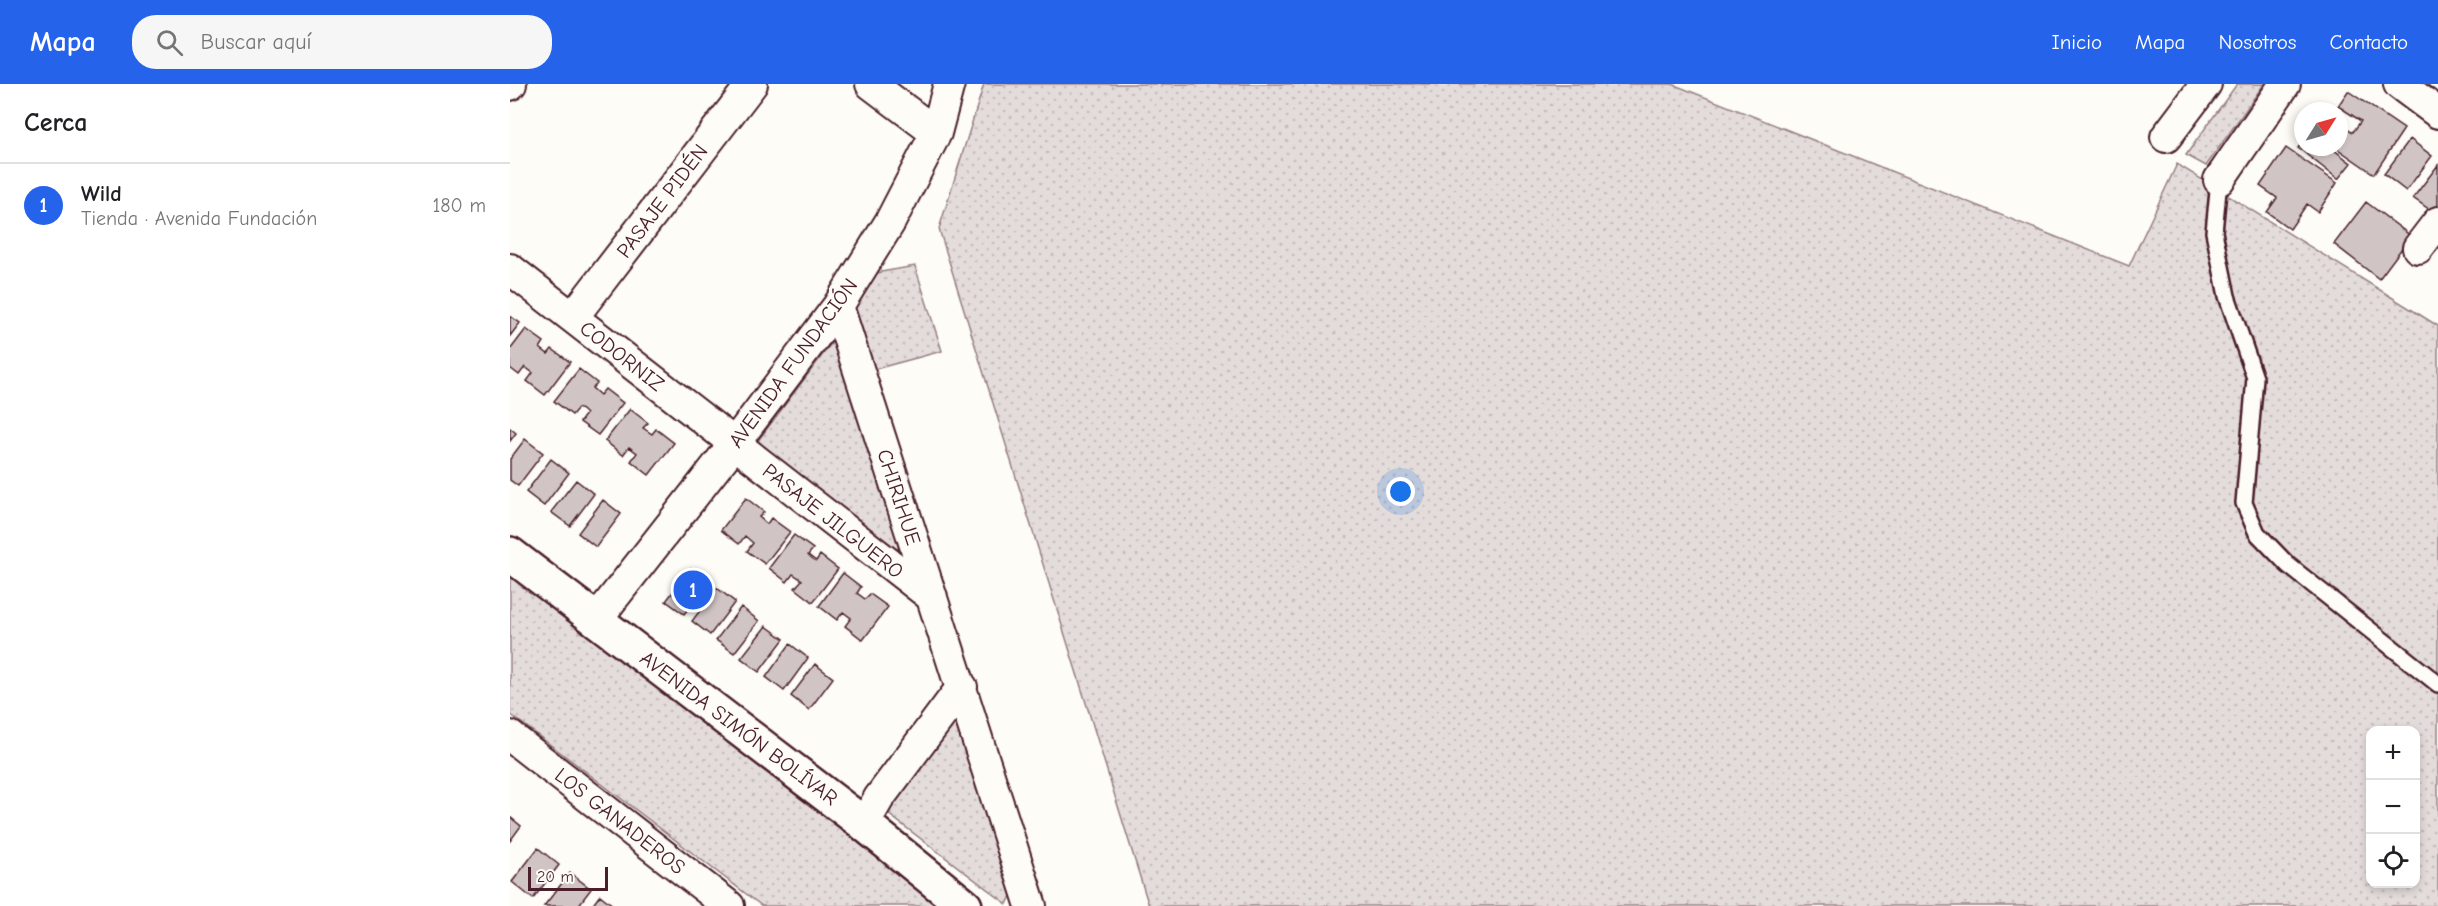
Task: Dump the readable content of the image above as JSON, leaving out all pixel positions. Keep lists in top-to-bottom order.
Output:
{
  "streets": {
    "street": [
      "PASAJE PIDÉN",
      "CODORNIZ",
      "AVENIDA FUNDACIÓN",
      "CHIRIHUE",
      "PASAJE JILGUERO",
      "AVENIDA SIMÓN BOLÍVAR",
      "LOS GANADEROS"
    ]
  },
  "crossings": [
    ["PASAJE PIDÉN", "CODORNIZ"],
    ["CODORNIZ", "AVENIDA FUNDACIÓN"],
    ["CODORNIZ", "PASAJE JILGUERO"],
    ["AVENIDA FUNDACIÓN", "CHIRIHUE"],
    ["AVENIDA FUNDACIÓN", "PASAJE JILGUERO"],
    ["AVENIDA FUNDACIÓN", "AVENIDA SIMÓN BOLÍVAR"],
    ["CHIRIHUE", "PASAJE JILGUERO"]
  ],
  "scale_bar": "20 m",
  "north": "top right",
  "page": {
    "header": "Mapa",
    "search": "Buscar aquí",
    "nav": [
      "Inicio",
      "Mapa",
      "Nosotros",
      "Contacto"
    ],
    "heading": "Cerca",
    "list": [
      {
        "mark": "1",
        "name": "Wild",
        "note": "Tienda · Avenida Fundación",
        "value": "180 m"
      }
    ],
    "pins": "1",
    "map_buttons": ["+", "−"],
    "scale": "20 m"
  }
}
